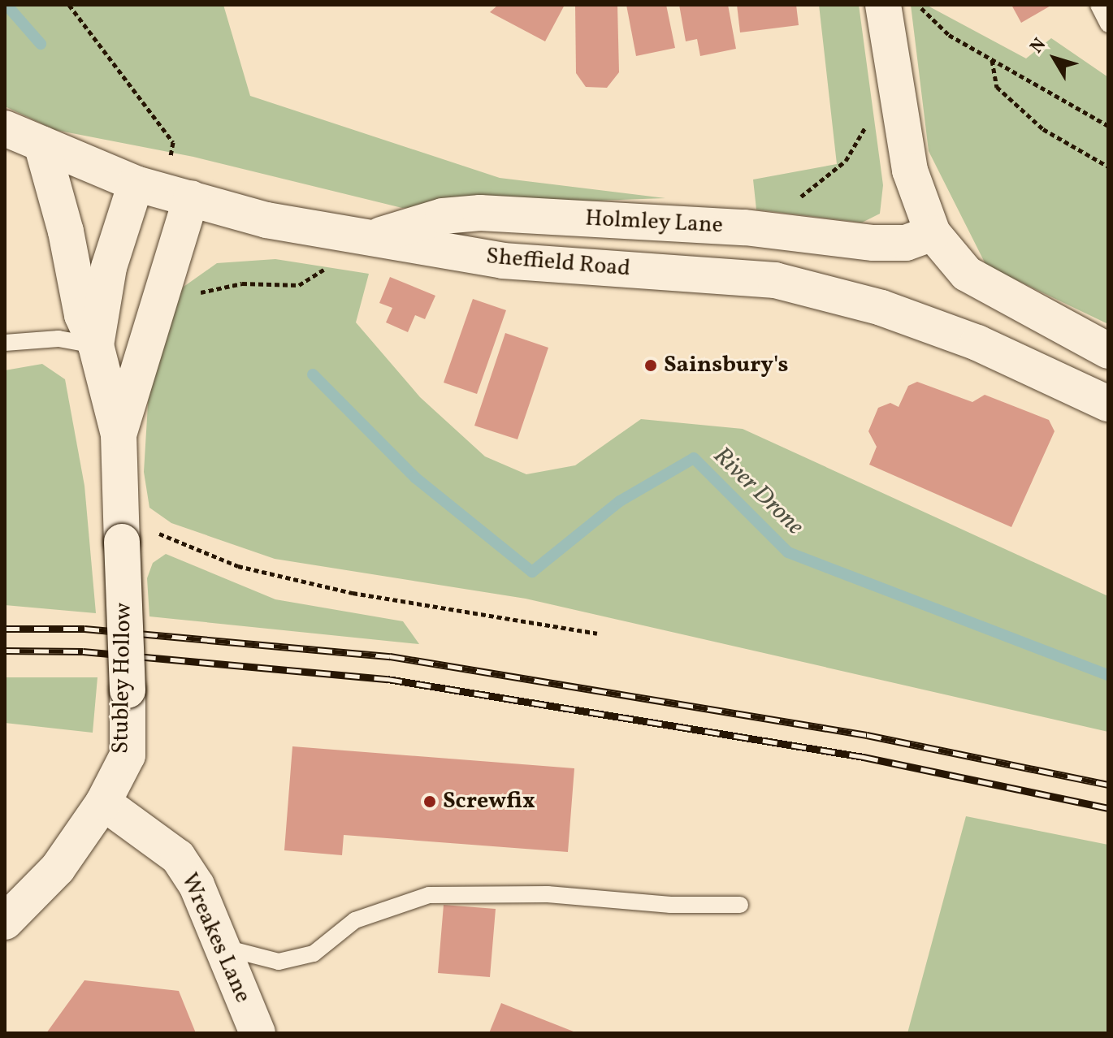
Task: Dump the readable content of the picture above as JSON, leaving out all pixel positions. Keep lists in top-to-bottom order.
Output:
{
  "streets": {
    "main road": [
      "Holmley Lane",
      "Sheffield Road",
      "Stubley Hollow",
      "Wreakes Lane"
    ]
  },
  "crossings": [
    ["Holmley Lane", "Sheffield Road"],
    ["Sheffield Road", "Stubley Hollow"],
    ["Stubley Hollow", "Wreakes Lane"]
  ],
  "water": ["River Drone"],
  "places": ["Sainsbury's", "Screwfix"],
  "north": "top left"
}
